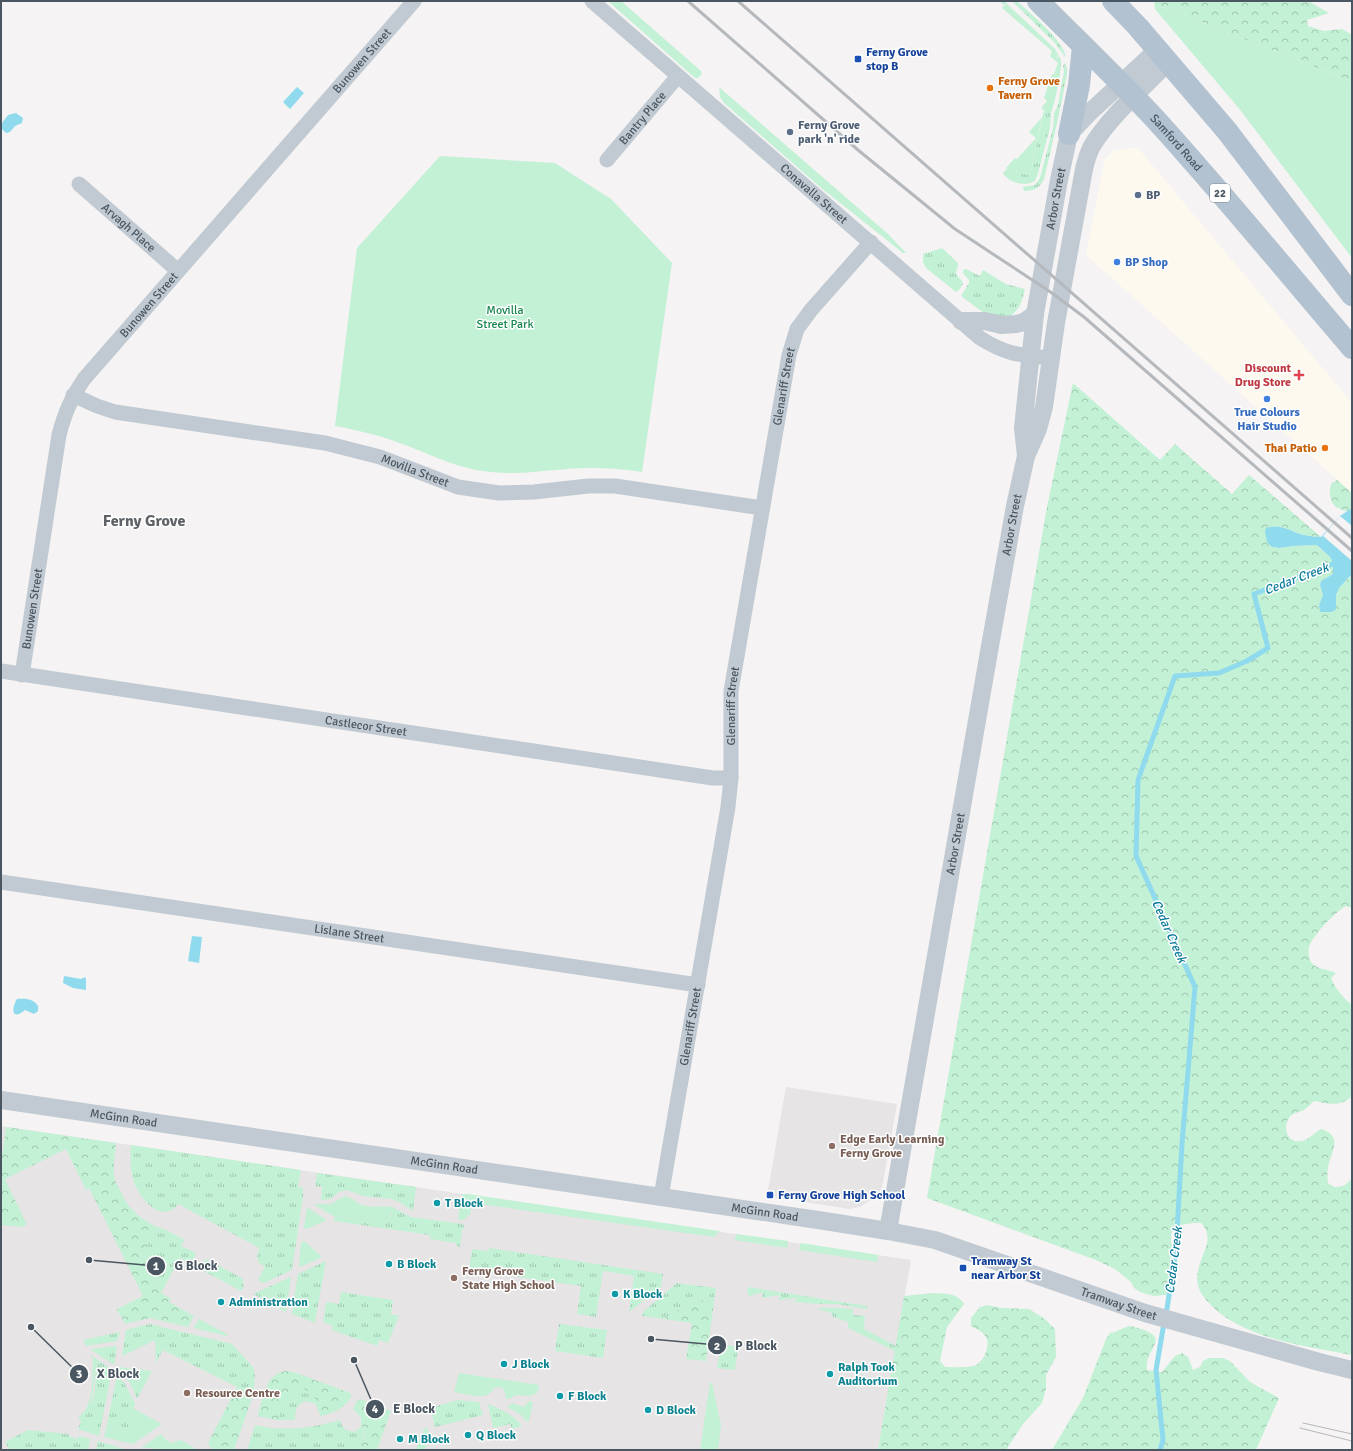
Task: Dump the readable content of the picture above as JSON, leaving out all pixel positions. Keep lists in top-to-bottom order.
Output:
{
  "streets": {
    "main road": ["Samford Road", "22"],
    "street": [
      "Bunowen Street",
      "Bantry Place",
      "Conavalla Street",
      "Arbor Street",
      "Arvagh Place",
      "Glenariff Street",
      "Movilla Street",
      "Castlecor Street",
      "Lislane Street",
      "McGinn Road",
      "Tramway Street"
    ]
  },
  "crossings": [
    ["Bunowen Street", "Arvagh Place"],
    ["Bunowen Street", "Movilla Street"],
    ["Bunowen Street", "Castlecor Street"],
    ["Bantry Place", "Conavalla Street"],
    ["Samford Road", "Arbor Street"],
    ["Conavalla Street", "Arbor Street"],
    ["Conavalla Street", "Glenariff Street"],
    ["Arbor Street", "McGinn Road"],
    ["Arbor Street", "Tramway Street"],
    ["Glenariff Street", "Movilla Street"],
    ["Glenariff Street", "Castlecor Street"],
    ["Glenariff Street", "Lislane Street"],
    ["Glenariff Street", "McGinn Road"],
    ["McGinn Road", "Tramway Street"]
  ],
  "districts": ["Ferny Grove"],
  "water": ["Cedar Creek"],
  "parks": ["Movilla Street Park"],
  "places": {
    "transit": ["Ferny Grove stop B", "Ferny Grove High School", "Tramway St near Arbor St"],
    "other": [
      "Ferny Grove Tavern",
      "Ferny Grove park 'n' ride",
      "BP",
      "BP Shop",
      "True Colours Hair Studio",
      "Thai Patio",
      "Edge Early Learning Ferny Grove",
      "T Block",
      "G Block",
      "B Block",
      "Ferny Grove State High School",
      "K Block",
      "Administration",
      "X Block",
      "P Block",
      "E Block",
      "J Block",
      "Ralph Took Auditorium",
      "Resource Centre",
      "F Block",
      "D Block",
      "Q Block",
      "M Block"
    ],
    "health": ["Discount Drug Store"]
  }
}
